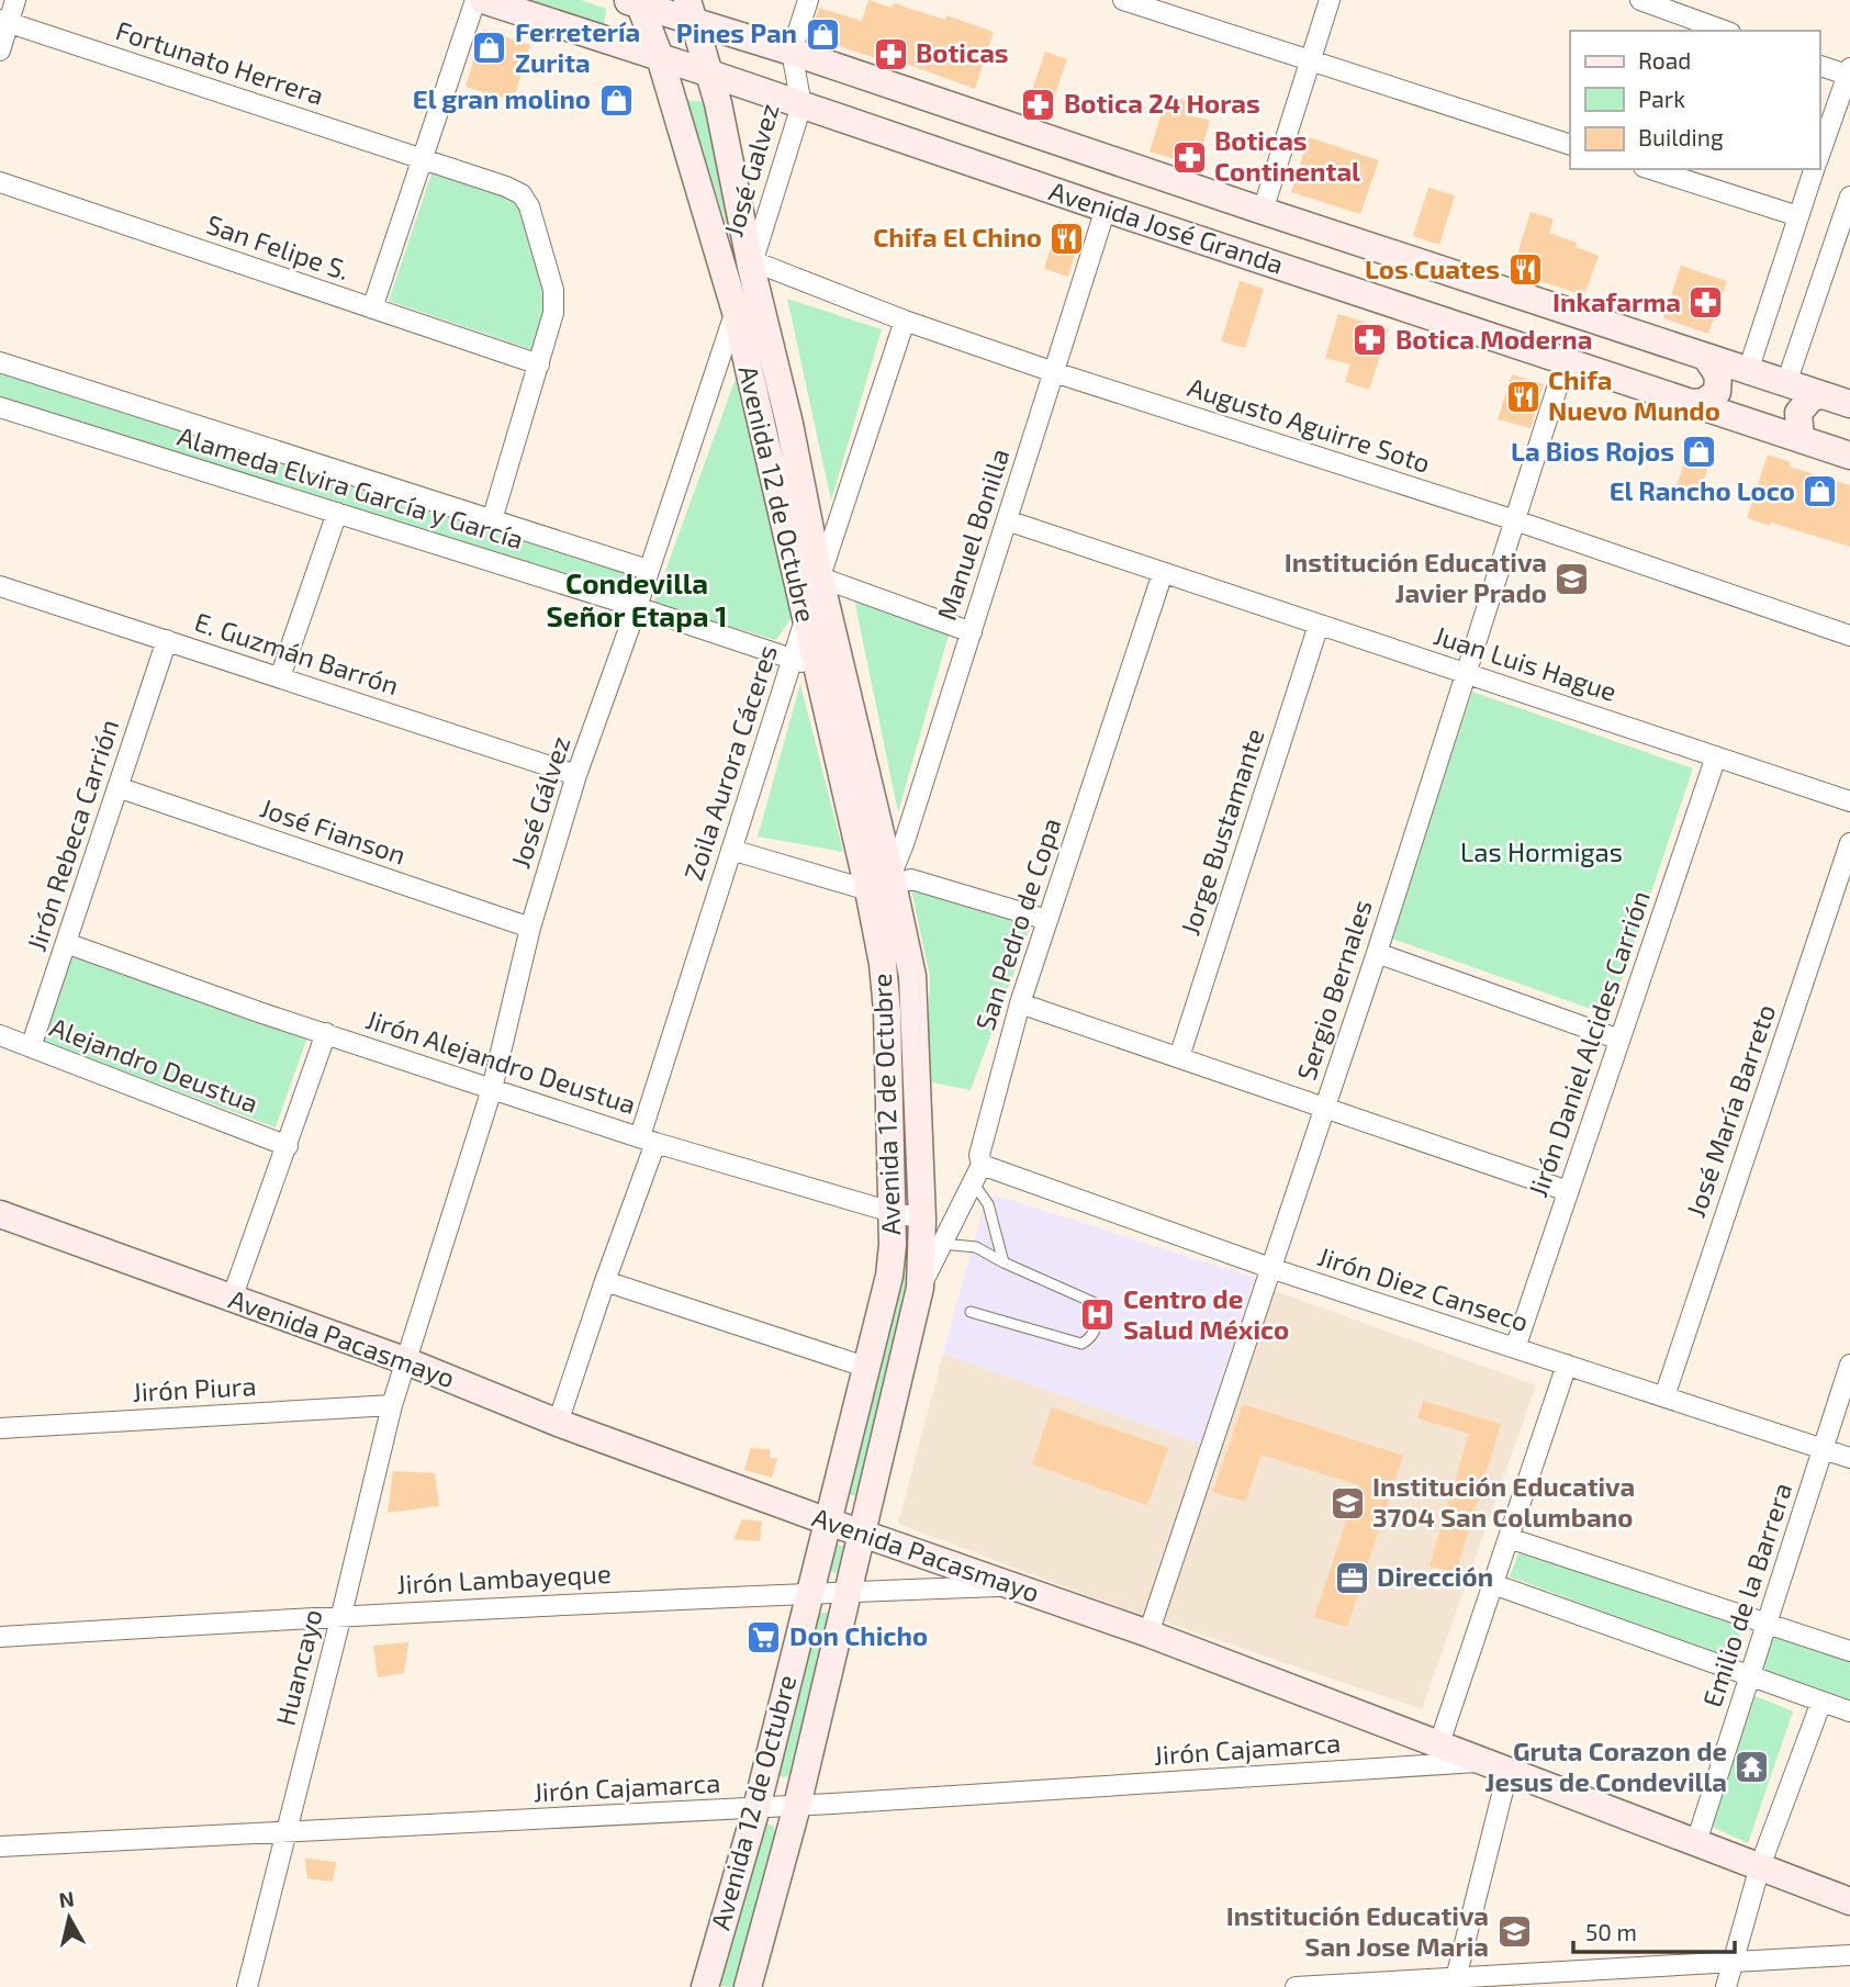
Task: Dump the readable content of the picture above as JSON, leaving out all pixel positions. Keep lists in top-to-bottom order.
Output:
{
  "streets": {
    "main road": ["Avenida José Granda", "Avenida 12 de Octubre", "Avenida Pacasmayo"],
    "street": [
      "Fortunato Herrera",
      "José Galvez",
      "San Felipe S.",
      "Augusto Aguirre Soto",
      "Alameda Elvira García y García",
      "Manuel Bonilla",
      "E. Guzmán Barrón",
      "Juan Luis Hague",
      "Zoila Aurora Cáceres",
      "José Gálvez",
      "José Fianson",
      "Jorge Bustamante",
      "Jirón Rebeca Carrión",
      "San Pedro de Copa",
      "Sergio Bernales",
      "Jirón Daniel Alcides Carrión",
      "Jirón Alejandro Deustua",
      "Alejandro Deustua",
      "José María Barreto",
      "Jirón Diez Canseco",
      "Jirón Piura",
      "Jirón Lambayeque",
      "Emilio de la Barrera",
      "Huancayo",
      "Jirón Cajamarca"
    ]
  },
  "crossings": [
    ["Fortunato Herrera", "San Felipe S."],
    ["Fortunato Herrera", "Alameda Elvira García y García"],
    ["José Galvez", "Avenida José Granda"],
    ["José Galvez", "Augusto Aguirre Soto"],
    ["José Galvez", "Avenida 12 de Octubre"],
    ["José Galvez", "José Gálvez"],
    ["Avenida José Granda", "Avenida 12 de Octubre"],
    ["Avenida José Granda", "Manuel Bonilla"],
    ["Avenida José Granda", "Sergio Bernales"],
    ["Augusto Aguirre Soto", "Avenida 12 de Octubre"],
    ["Augusto Aguirre Soto", "Manuel Bonilla"],
    ["Augusto Aguirre Soto", "Zoila Aurora Cáceres"],
    ["Augusto Aguirre Soto", "José Gálvez"],
    ["Augusto Aguirre Soto", "Sergio Bernales"],
    ["Alameda Elvira García y García", "Avenida 12 de Octubre"],
    ["Alameda Elvira García y García", "Zoila Aurora Cáceres"],
    ["Alameda Elvira García y García", "José Gálvez"],
    ["Avenida 12 de Octubre", "Manuel Bonilla"],
    ["Avenida 12 de Octubre", "Zoila Aurora Cáceres"],
    ["Avenida 12 de Octubre", "José Gálvez"],
    ["Avenida 12 de Octubre", "San Pedro de Copa"],
    ["Avenida 12 de Octubre", "Jirón Alejandro Deustua"],
    ["Avenida 12 de Octubre", "Avenida Pacasmayo"],
    ["Avenida 12 de Octubre", "Jirón Lambayeque"],
    ["Avenida 12 de Octubre", "Jirón Cajamarca"],
    ["Manuel Bonilla", "Juan Luis Hague"],
    ["E. Guzmán Barrón", "José Gálvez"],
    ["E. Guzmán Barrón", "Jirón Rebeca Carrión"],
    ["Juan Luis Hague", "Jorge Bustamante"],
    ["Juan Luis Hague", "San Pedro de Copa"],
    ["Juan Luis Hague", "Sergio Bernales"],
    ["Juan Luis Hague", "Jirón Daniel Alcides Carrión"],
    ["Zoila Aurora Cáceres", "Jirón Alejandro Deustua"],
    ["Zoila Aurora Cáceres", "Avenida Pacasmayo"],
    ["José Gálvez", "José Fianson"],
    ["José Gálvez", "Jirón Alejandro Deustua"],
    ["José Gálvez", "Avenida Pacasmayo"],
    ["José Gálvez", "Huancayo"],
    ["José Fianson", "Jirón Rebeca Carrión"],
    ["Jirón Rebeca Carrión", "Jirón Alejandro Deustua"],
    ["Jirón Rebeca Carrión", "Alejandro Deustua"],
    ["San Pedro de Copa", "Jirón Diez Canseco"],
    ["Sergio Bernales", "Jirón Diez Canseco"],
    ["Sergio Bernales", "Avenida Pacasmayo"],
    ["Jirón Daniel Alcides Carrión", "Jirón Diez Canseco"],
    ["José María Barreto", "Jirón Diez Canseco"],
    ["Jirón Diez Canseco", "Emilio de la Barrera"],
    ["Avenida Pacasmayo", "Jirón Lambayeque"],
    ["Avenida Pacasmayo", "Emilio de la Barrera"],
    ["Avenida Pacasmayo", "Huancayo"],
    ["Avenida Pacasmayo", "Jirón Cajamarca"],
    ["Jirón Piura", "Huancayo"],
    ["Jirón Lambayeque", "Huancayo"],
    ["Huancayo", "Jirón Cajamarca"]
  ],
  "districts": ["Condevilla Señor Etapa 1"],
  "parks": ["Las Hormigas"],
  "places": {
    "shop": [
      "Pines Pan",
      "Ferretería Zurita",
      "El gran molino",
      "La Bios Rojos",
      "El Rancho Loco"
    ],
    "pharmacy": [
      "Boticas",
      "Botica 24 Horas",
      "Boticas Continental",
      "Inkafarma",
      "Botica Moderna"
    ],
    "restaurant": ["Chifa El Chino", "Los Cuates", "Chifa Nuevo Mundo"],
    "school or university": ["Institución Educativa Javier Prado", "Institución Educativa 3704 San Columbano", "Institución Educativa San Jose Maria"],
    "hospital": ["Centro de Salud México"],
    "office": ["Dirección"],
    "supermarket": ["Don Chicho"],
    "temple": ["Gruta Corazon de Jesus de Condevilla"]
  },
  "legend": ["Road", "Park", "Building"],
  "scale_bar": "50 m",
  "north": "top"
}
